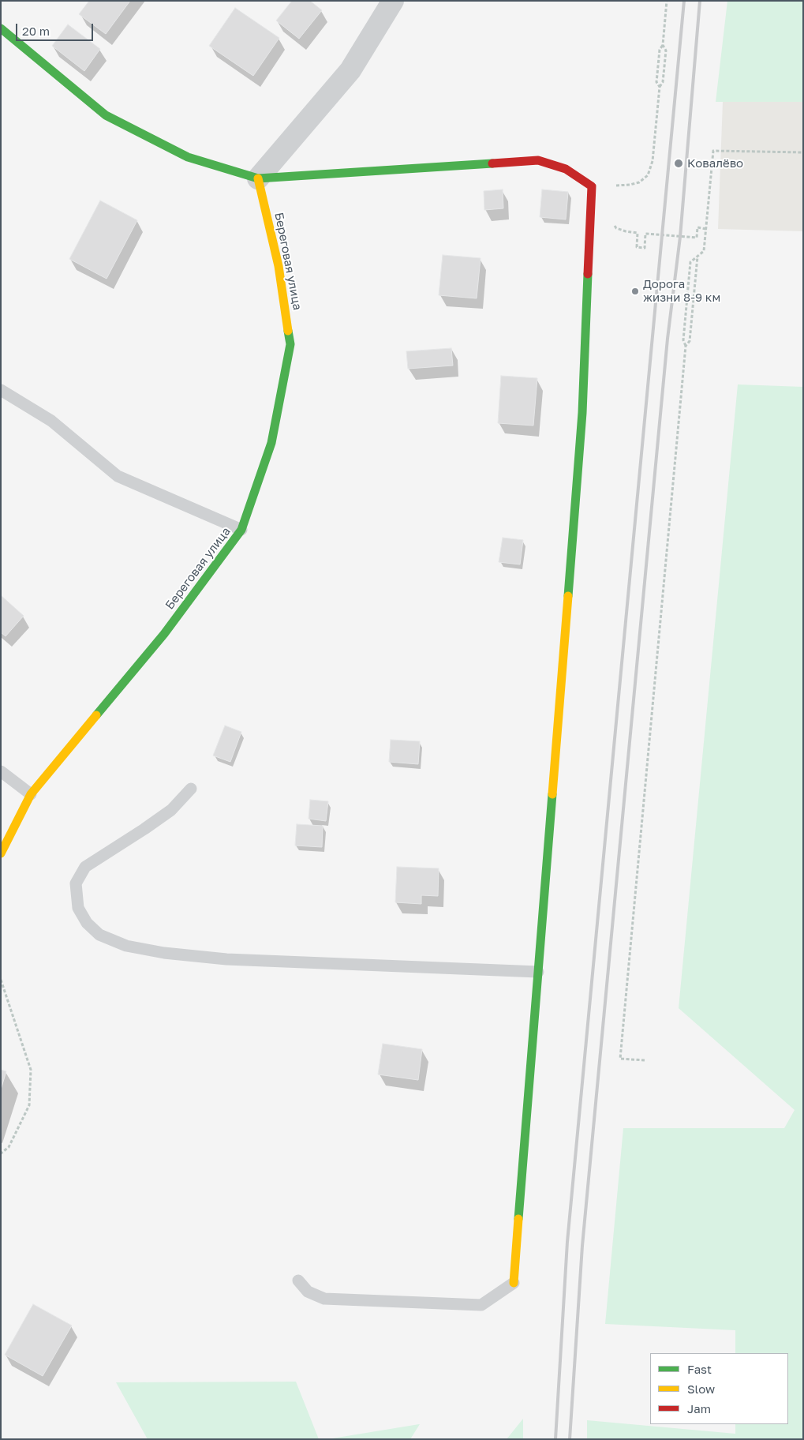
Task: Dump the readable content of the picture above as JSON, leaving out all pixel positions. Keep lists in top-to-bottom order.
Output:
{
  "streets": {
    "street": ["Береговая улица"]
  },
  "places": ["Ковалёво", "Дорога жизни 8-9 км"],
  "legend": ["Fast", "Slow", "Jam"],
  "scale_bar": "20 m"
}
